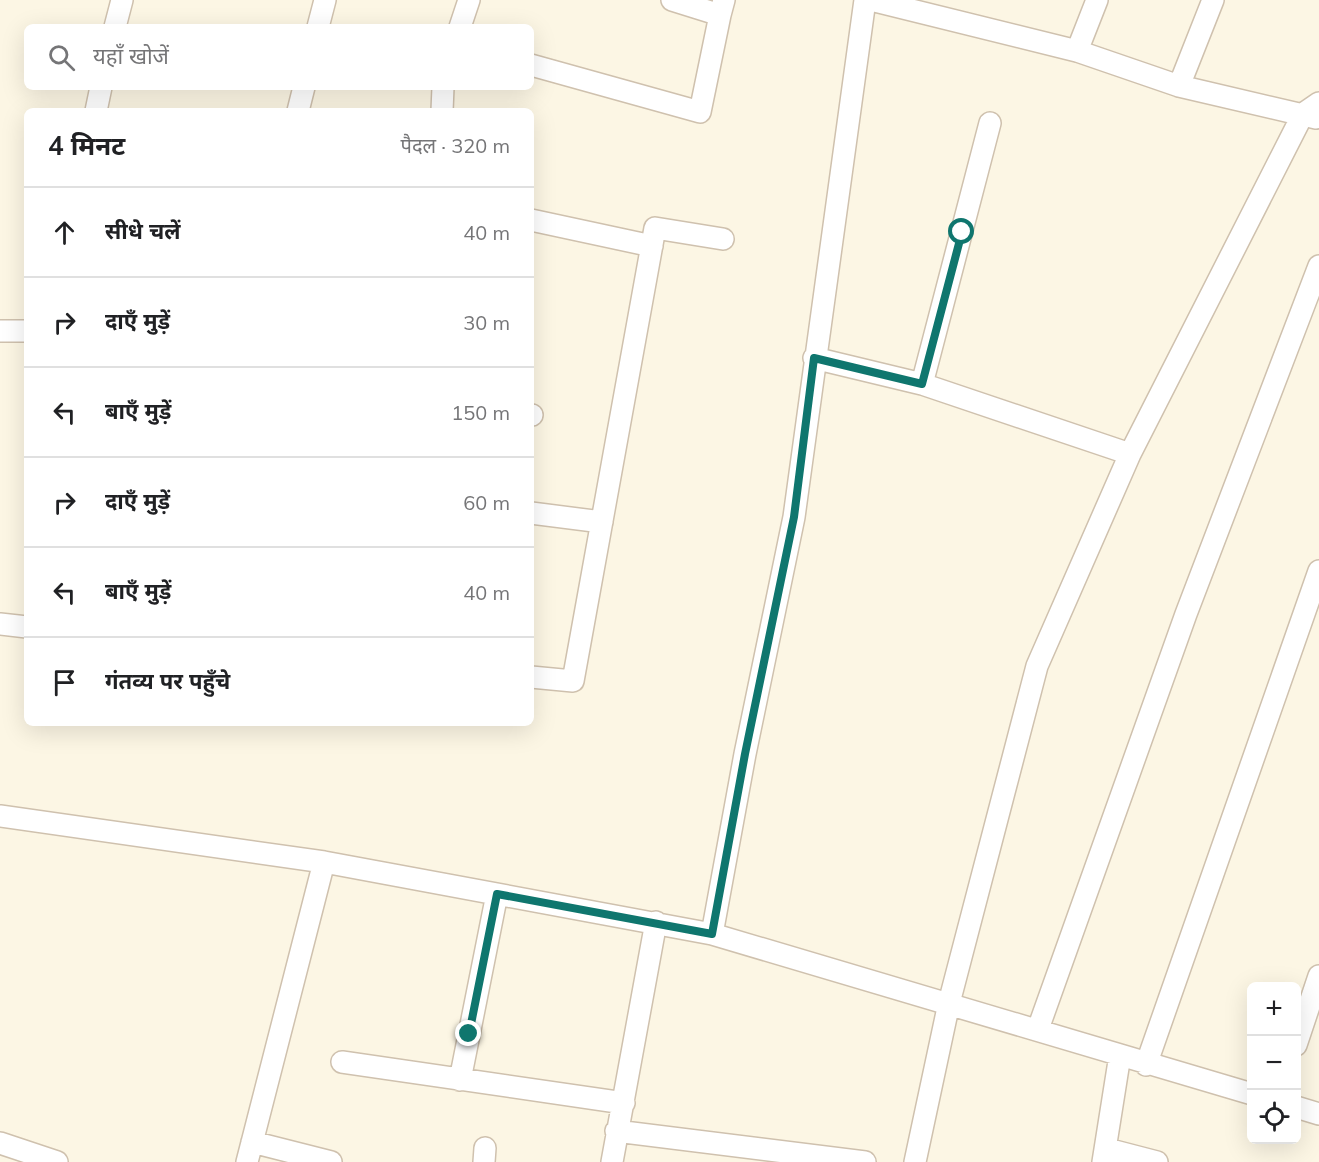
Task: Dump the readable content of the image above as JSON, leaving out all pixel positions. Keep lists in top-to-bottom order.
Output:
{
  "page": {
    "search": "यहाँ खोजें",
    "heading": ["4 मिनट", "पैदल · 320 m"],
    "list": [
      ["सीधे चलें", "40 m"],
      ["दाएँ मुड़ें", "30 m"],
      ["बाएँ मुड़ें", "150 m"],
      ["दाएँ मुड़ें", "60 m"],
      ["बाएँ मुड़ें", "40 m"],
      "गंतव्य पर पहुँचे"
    ],
    "map_buttons": ["+", "−"]
  }
}
